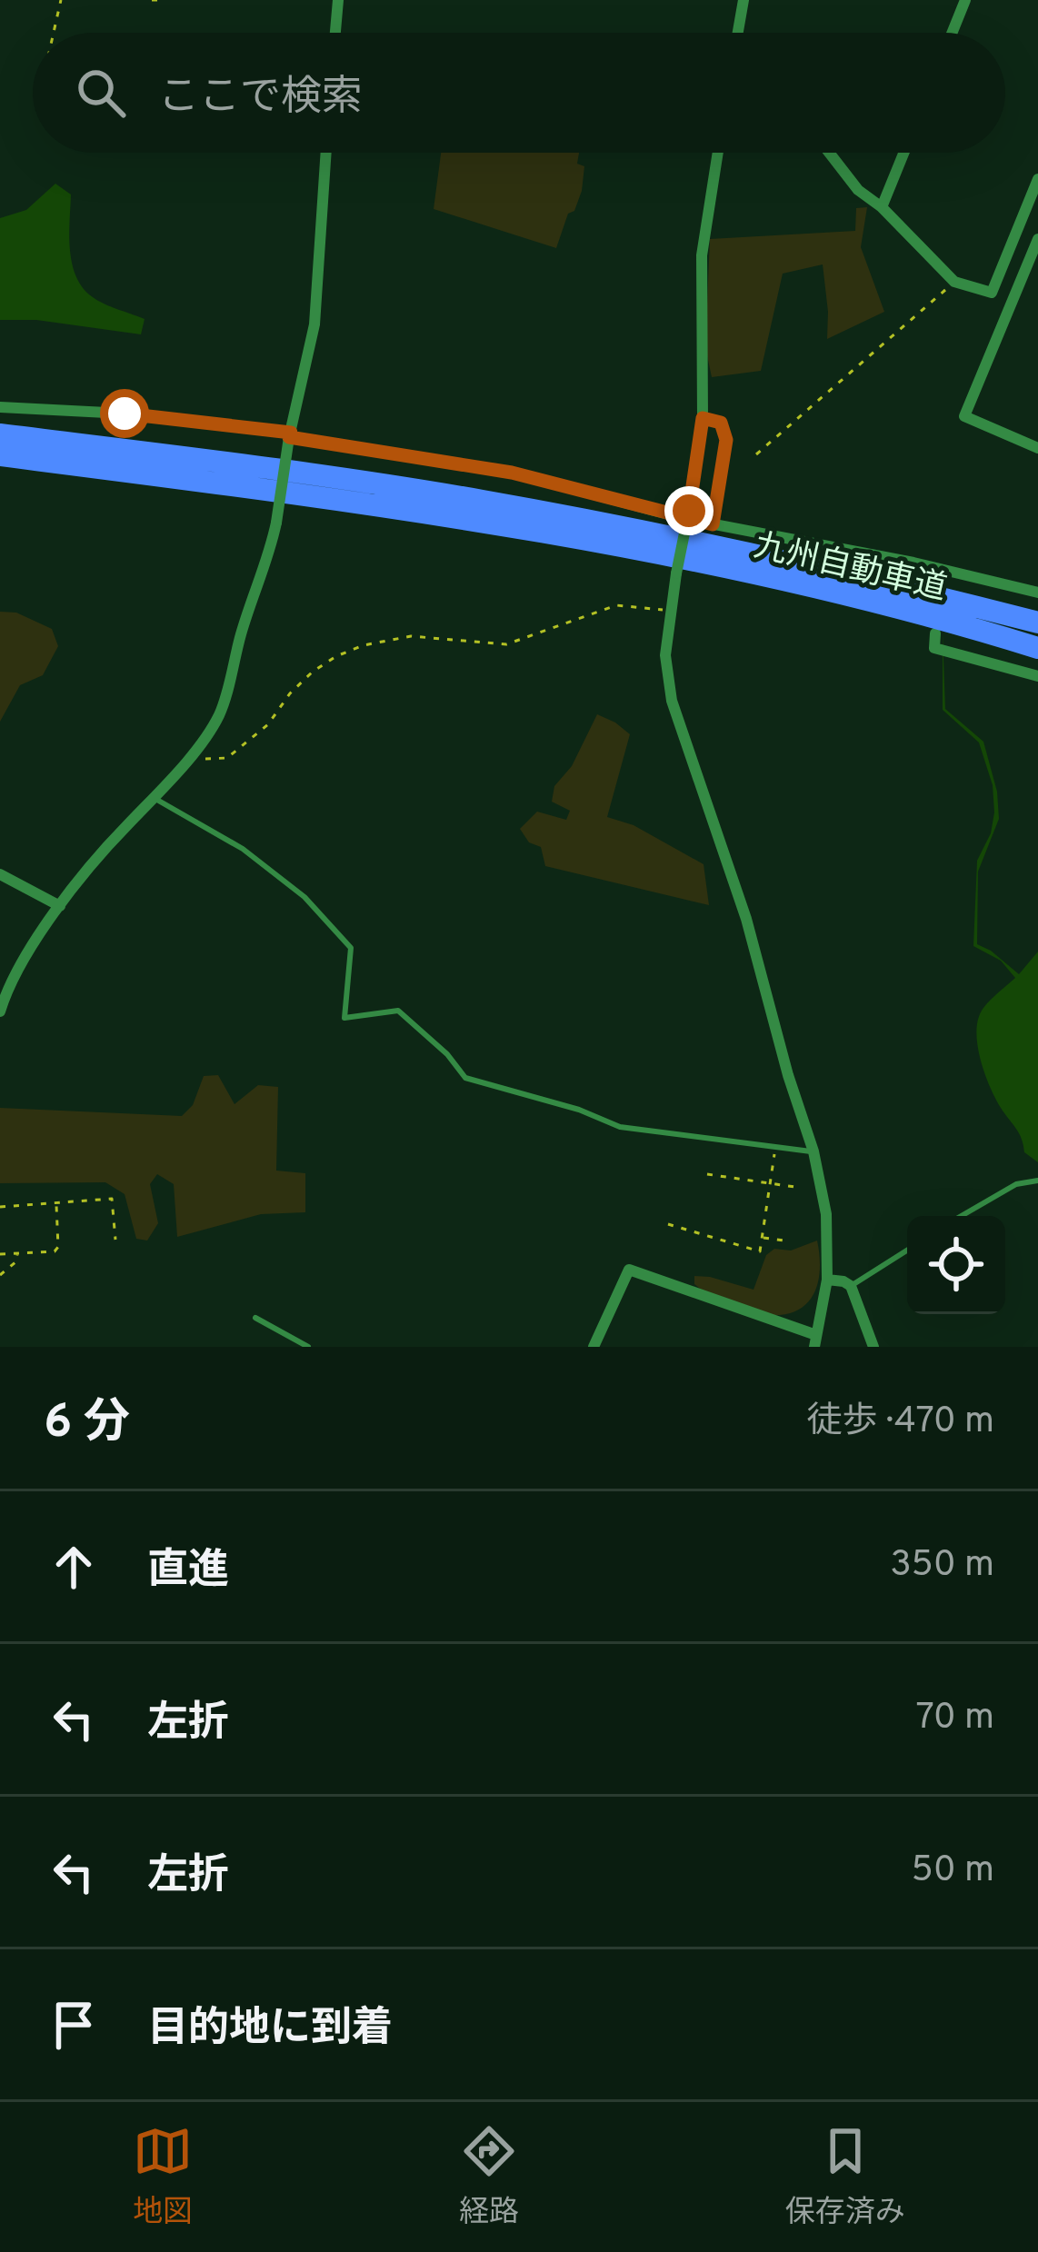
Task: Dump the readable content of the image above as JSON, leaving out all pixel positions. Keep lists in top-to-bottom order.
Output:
{
  "streets": {
    "highway": ["九州自動車道"]
  },
  "page": {
    "search": "ここで検索",
    "heading": ["6 分", "徒歩 · 470 m"],
    "list": [
      ["直進", "350 m"],
      ["左折", "70 m"],
      ["左折", "50 m"],
      "目的地に到着"
    ],
    "nav": ["地図", "経路", "保存済み"]
  }
}
